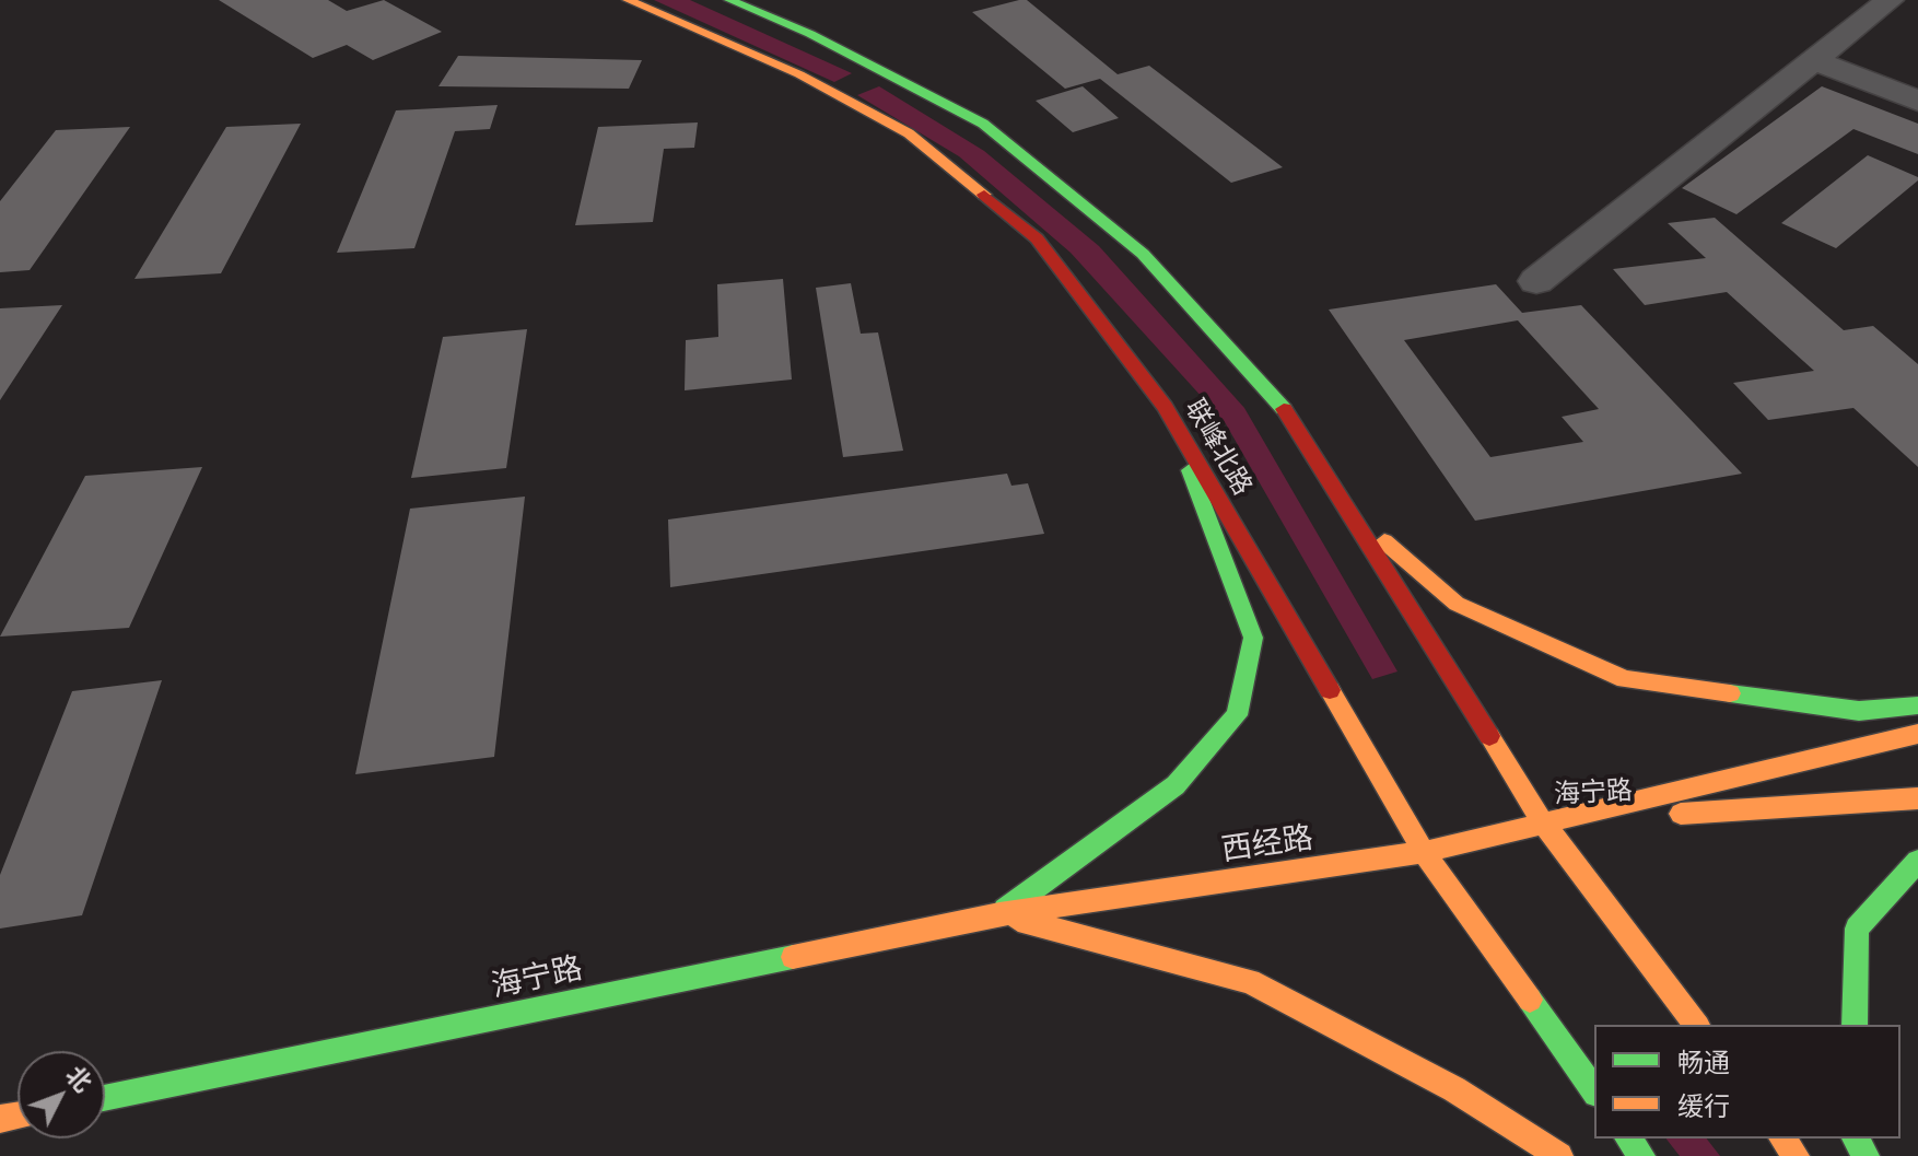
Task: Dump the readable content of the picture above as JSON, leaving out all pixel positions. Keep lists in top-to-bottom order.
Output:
{
  "streets": {
    "main road": ["联峰北路", "海宁路", "西经路"]
  },
  "crossings": [
    ["联峰北路", "西经路"],
    ["海宁路", "西经路"]
  ],
  "legend": ["畅通", "缓行"],
  "north": "top right"
}
